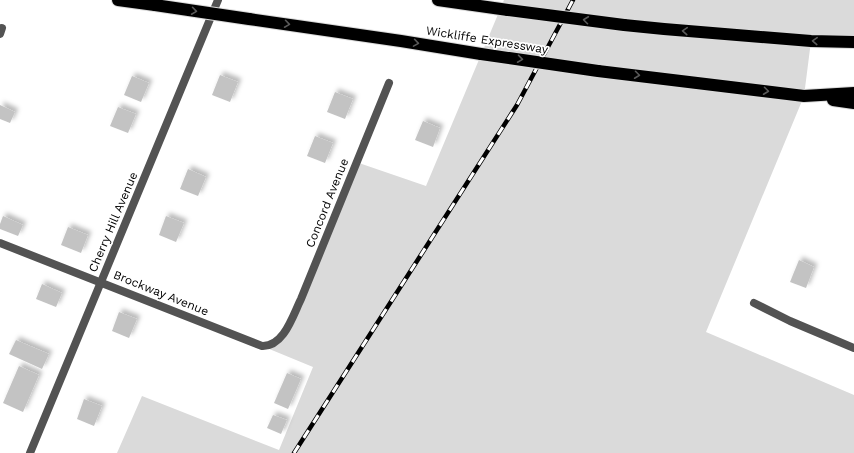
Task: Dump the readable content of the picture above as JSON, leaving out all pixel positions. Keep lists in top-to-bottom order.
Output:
{
  "streets": {
    "highway": ["Wickliffe Expressway"],
    "street": ["Concord Avenue", "Cherry Hill Avenue", "Brockway Avenue"]
  },
  "crossings": [
    ["Concord Avenue", "Brockway Avenue"],
    ["Cherry Hill Avenue", "Brockway Avenue"]
  ]
}
